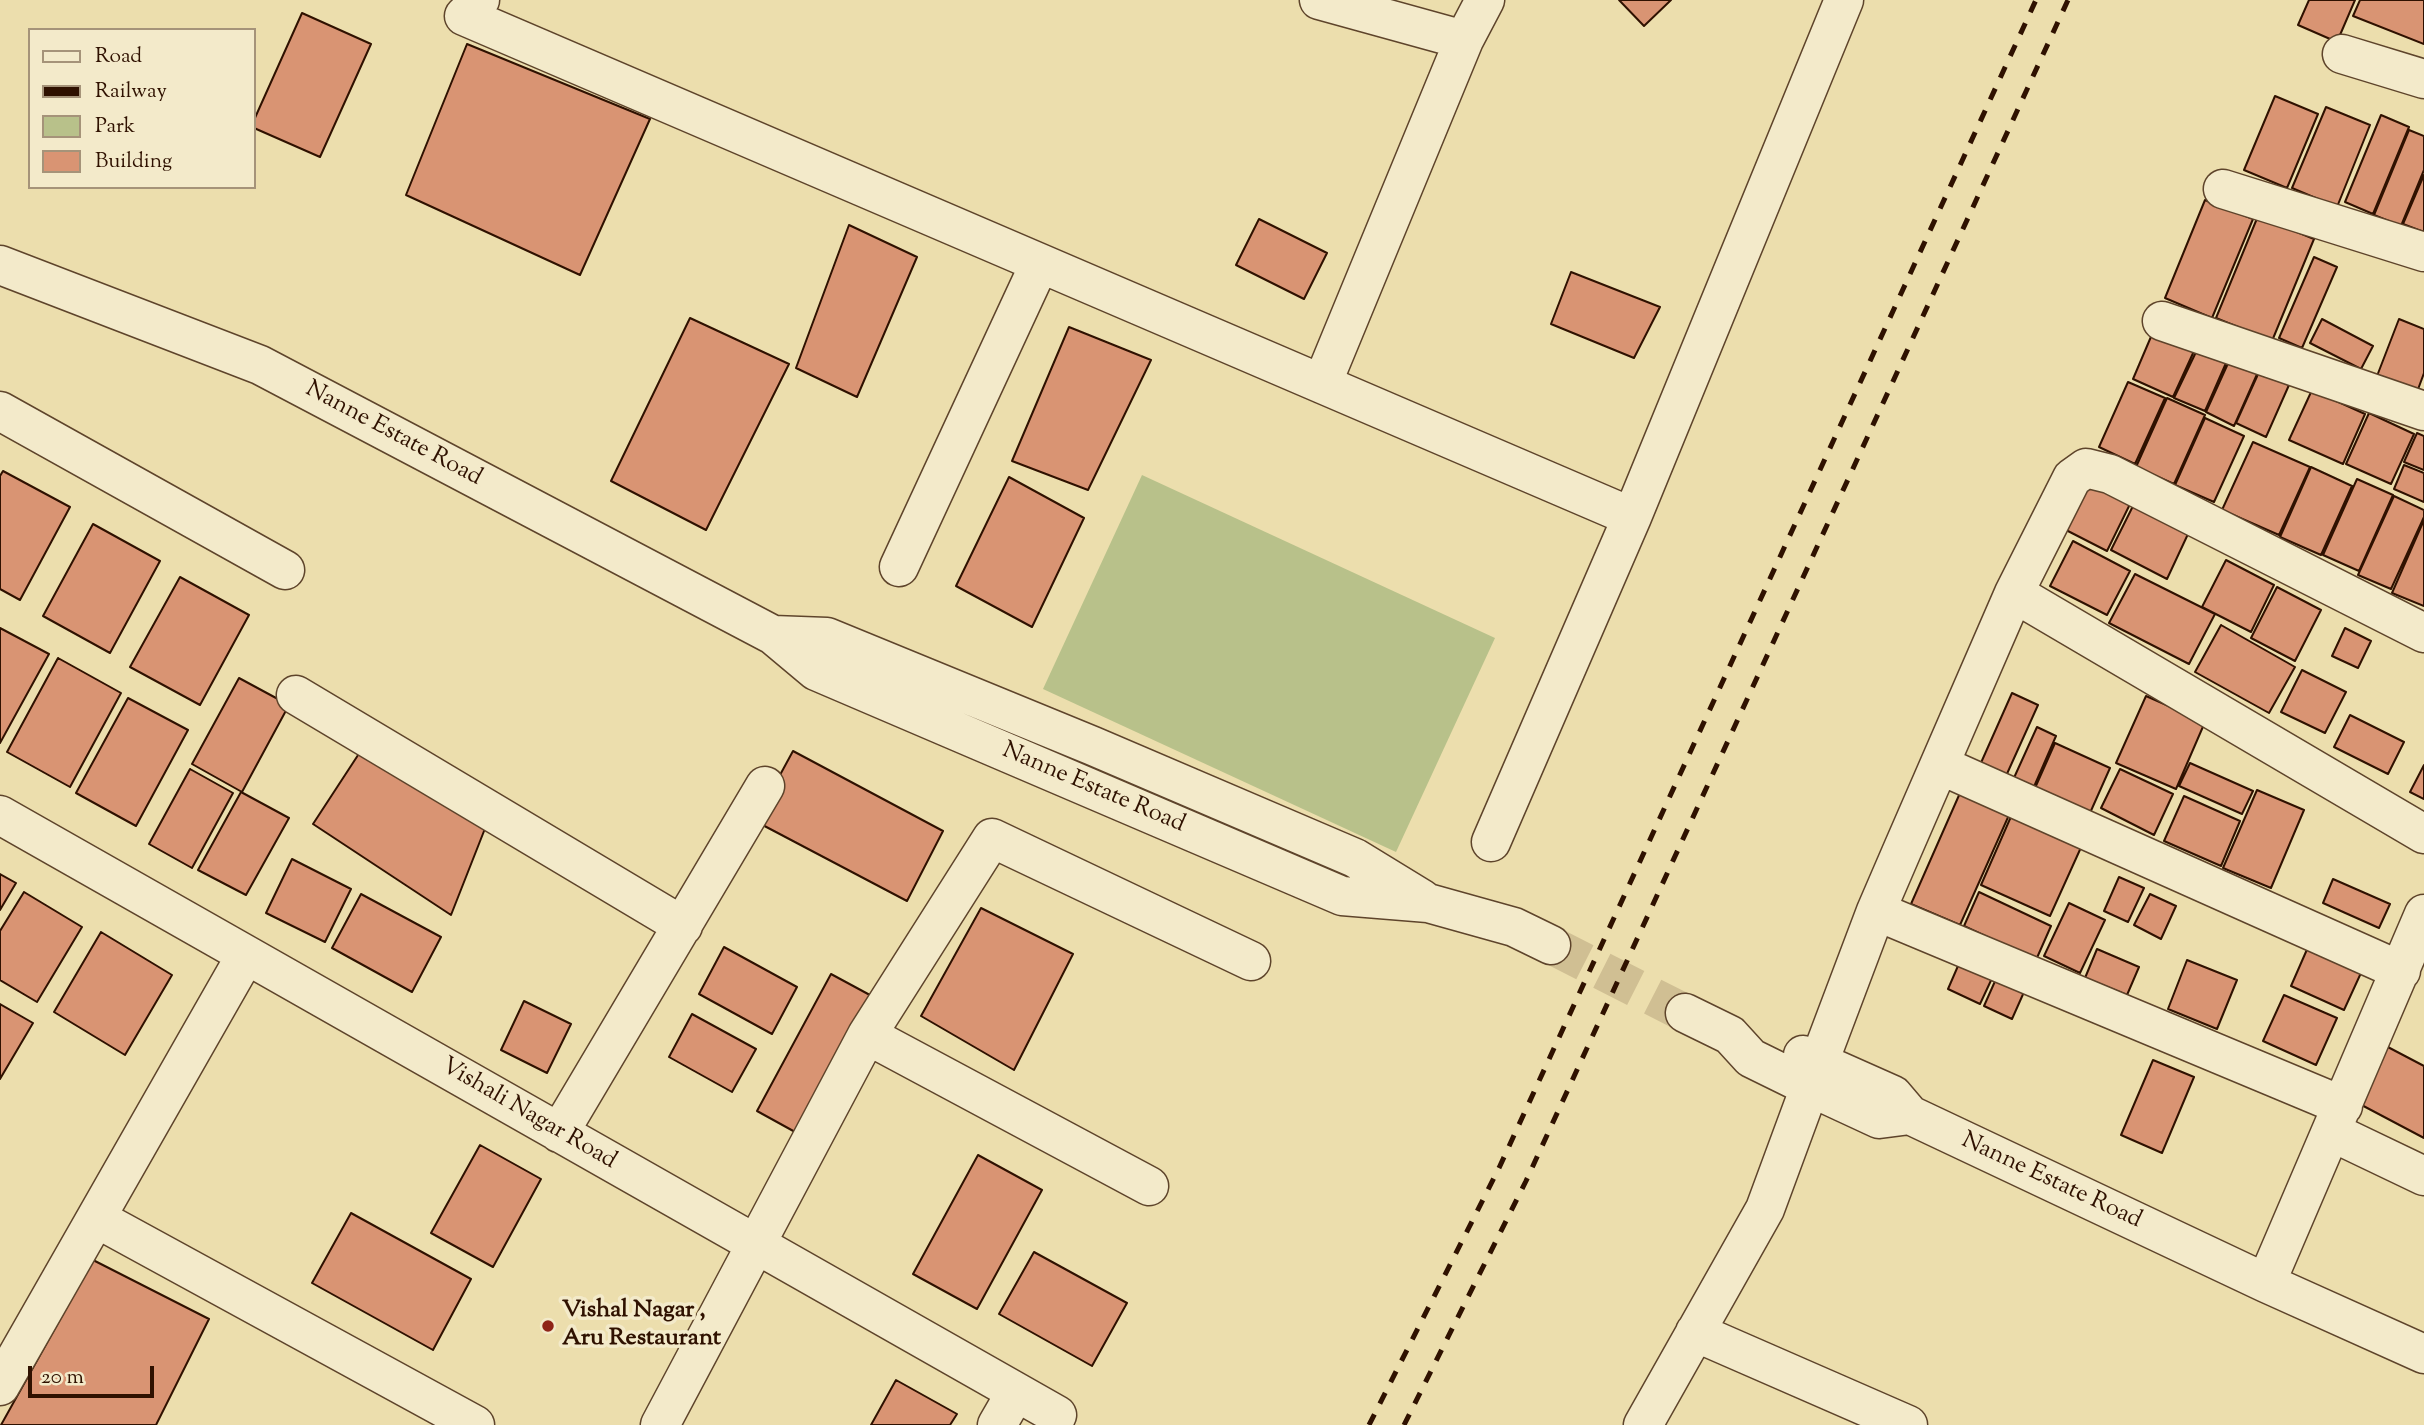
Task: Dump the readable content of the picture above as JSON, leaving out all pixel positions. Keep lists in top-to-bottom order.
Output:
{
  "streets": {
    "street": ["Nanne Estate Road", "Vishali Nagar Road"]
  },
  "places": ["Vishal Nagar , Aru Restaurant"],
  "legend": [
    "Road",
    "Railway",
    "Park",
    "Building"
  ],
  "scale_bar": "20 m"
}
